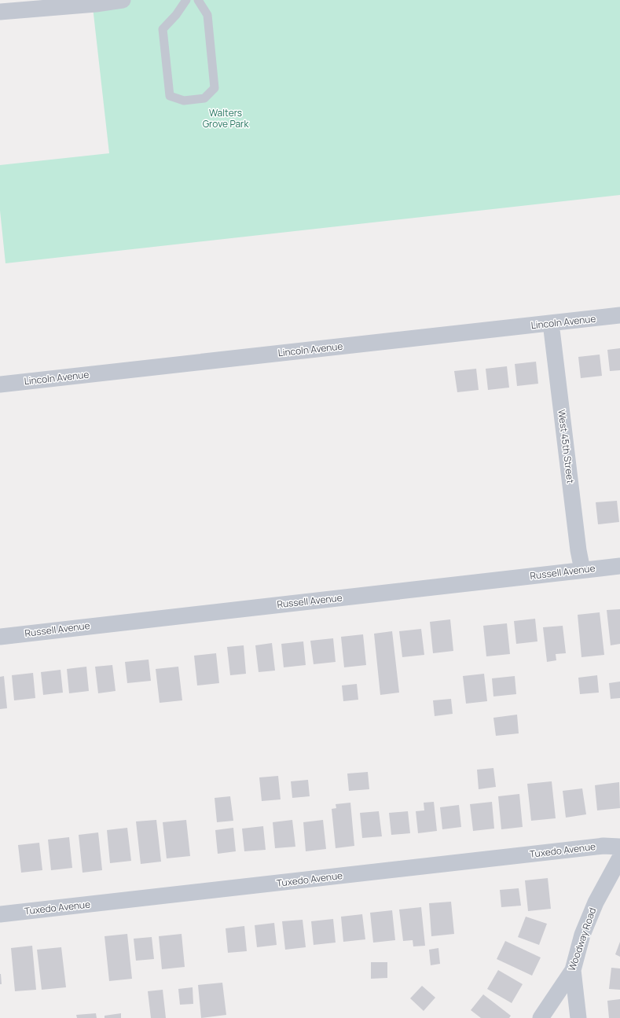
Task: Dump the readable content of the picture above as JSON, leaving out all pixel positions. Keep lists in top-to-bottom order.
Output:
{
  "streets": {
    "street": [
      "Lincoln Avenue",
      "West 45th Street",
      "Russell Avenue",
      "Tuxedo Avenue",
      "Woodway Road"
    ]
  },
  "crossings": [
    ["Lincoln Avenue", "West 45th Street"],
    ["West 45th Street", "Russell Avenue"]
  ],
  "parks": ["Walters Grove Park"]
}
